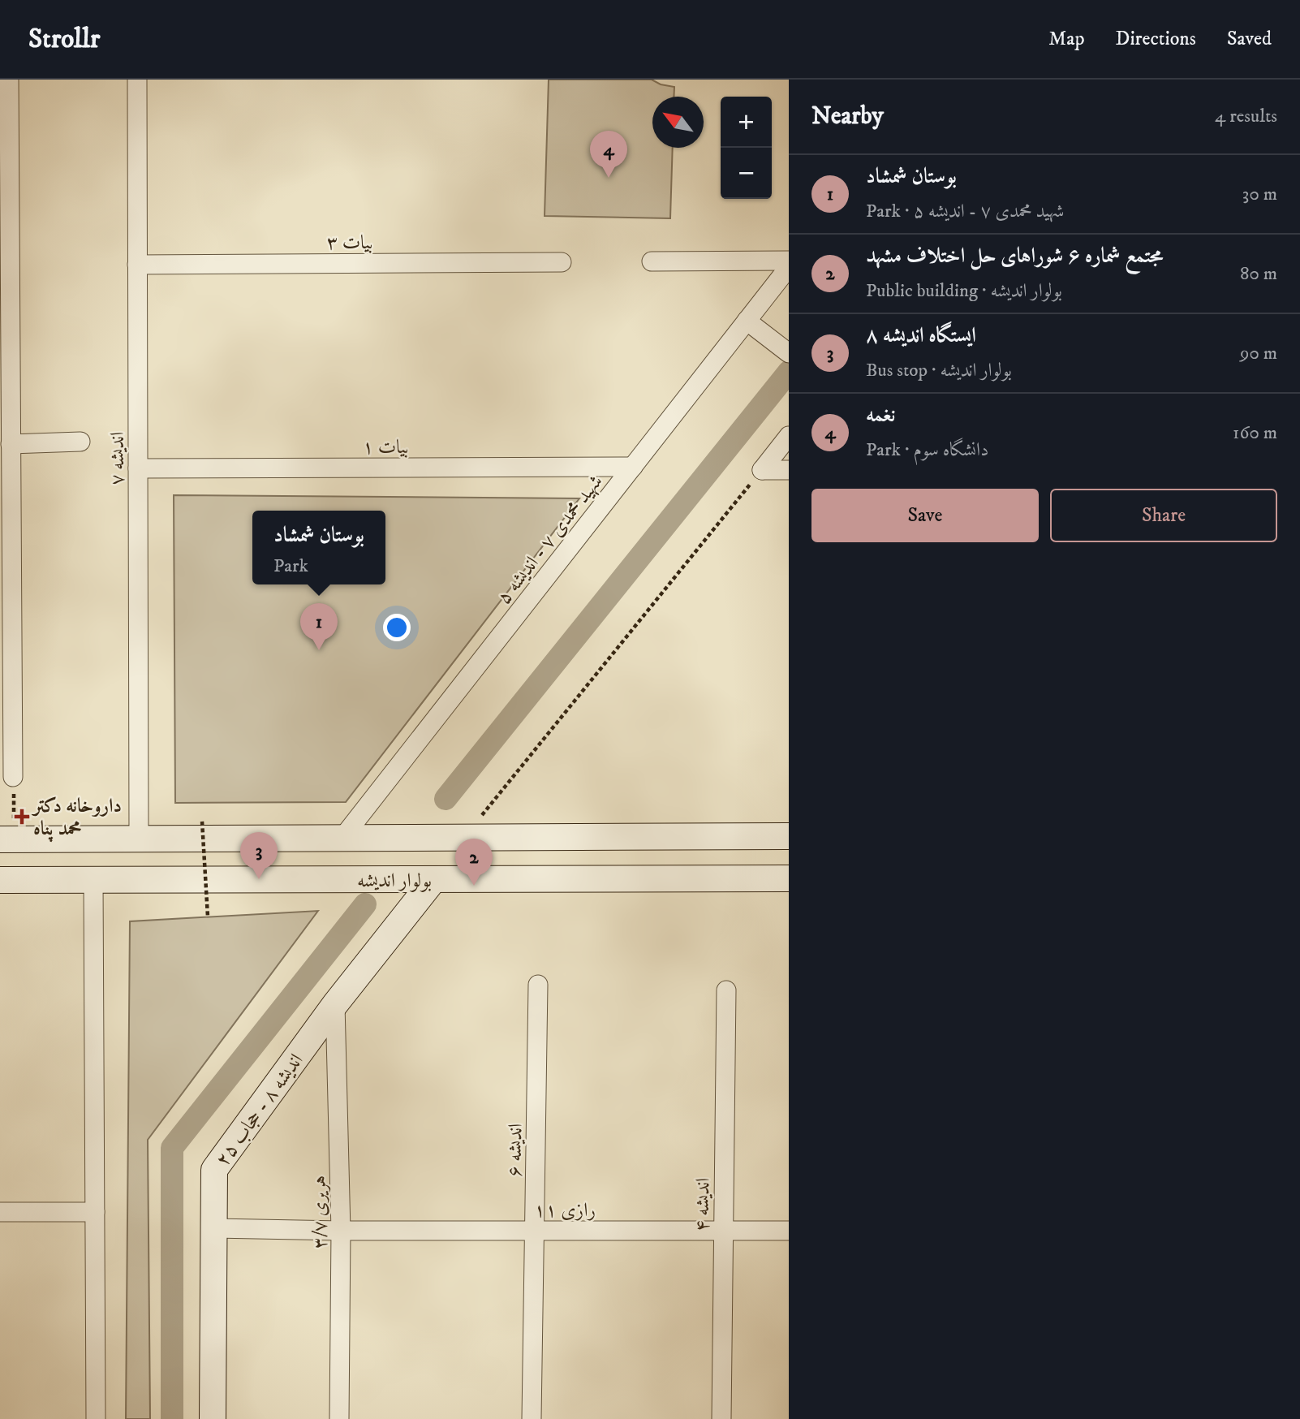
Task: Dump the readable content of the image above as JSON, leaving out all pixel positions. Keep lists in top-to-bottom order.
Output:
{
  "streets": {
    "main road": ["بولوار اندیشه", "اندیشه ۸ - حجاب ۲۵"],
    "street": [
      "بیات ۳",
      "بیات ۱",
      "اندیشه ۷",
      "شهید محمدی ۷ - اندیشه ۵",
      "اندیشه ۶",
      "اندیشه ۴",
      "رازی ۱۱",
      "هریری ۳/۷"
    ]
  },
  "crossings": [
    ["بیات ۳", "اندیشه ۷"],
    ["بیات ۱", "اندیشه ۷"],
    ["بیات ۱", "شهید محمدی ۷ - اندیشه ۵"],
    ["بولوار اندیشه", "اندیشه ۸ - حجاب ۲۵"],
    ["اندیشه ۸ - حجاب ۲۵", "رازی ۱۱"],
    ["اندیشه ۸ - حجاب ۲۵", "هریری ۳/۷"],
    ["اندیشه ۶", "رازی ۱۱"],
    ["اندیشه ۴", "رازی ۱۱"],
    ["رازی ۱۱", "هریری ۳/۷"]
  ],
  "places": {
    "health": ["داروخانه دکتر محمد پناه"]
  },
  "north": "top left",
  "page": {
    "header": "Strollr",
    "nav": ["Map", "Directions", "Saved"],
    "heading": ["Nearby", "4 results"],
    "map_buttons": ["+", "−"],
    "pins": [
      "4",
      "1",
      "3",
      "2"
    ],
    "list": [
      {
        "mark": "1",
        "name": "بوستان شمشاد",
        "note": "Park · شهید محمدی ۷ - اندیشه ۵",
        "value": "30 m"
      },
      {
        "mark": "2",
        "name": "مجتمع شماره ۶ شوراهای حل اختلاف مشهد",
        "note": "Public building · بولوار اندیشه",
        "value": "80 m"
      },
      {
        "mark": "3",
        "name": "ایستگاه اندیشه ۸",
        "note": "Bus stop · بولوار اندیشه",
        "value": "90 m"
      },
      {
        "mark": "4",
        "name": "نغمه",
        "note": "Park · دانشگاه سوم",
        "value": "160 m"
      }
    ],
    "buttons": ["Save", "Share"],
    "popup": ["بوستان شمشاد", "Park"]
  }
}
